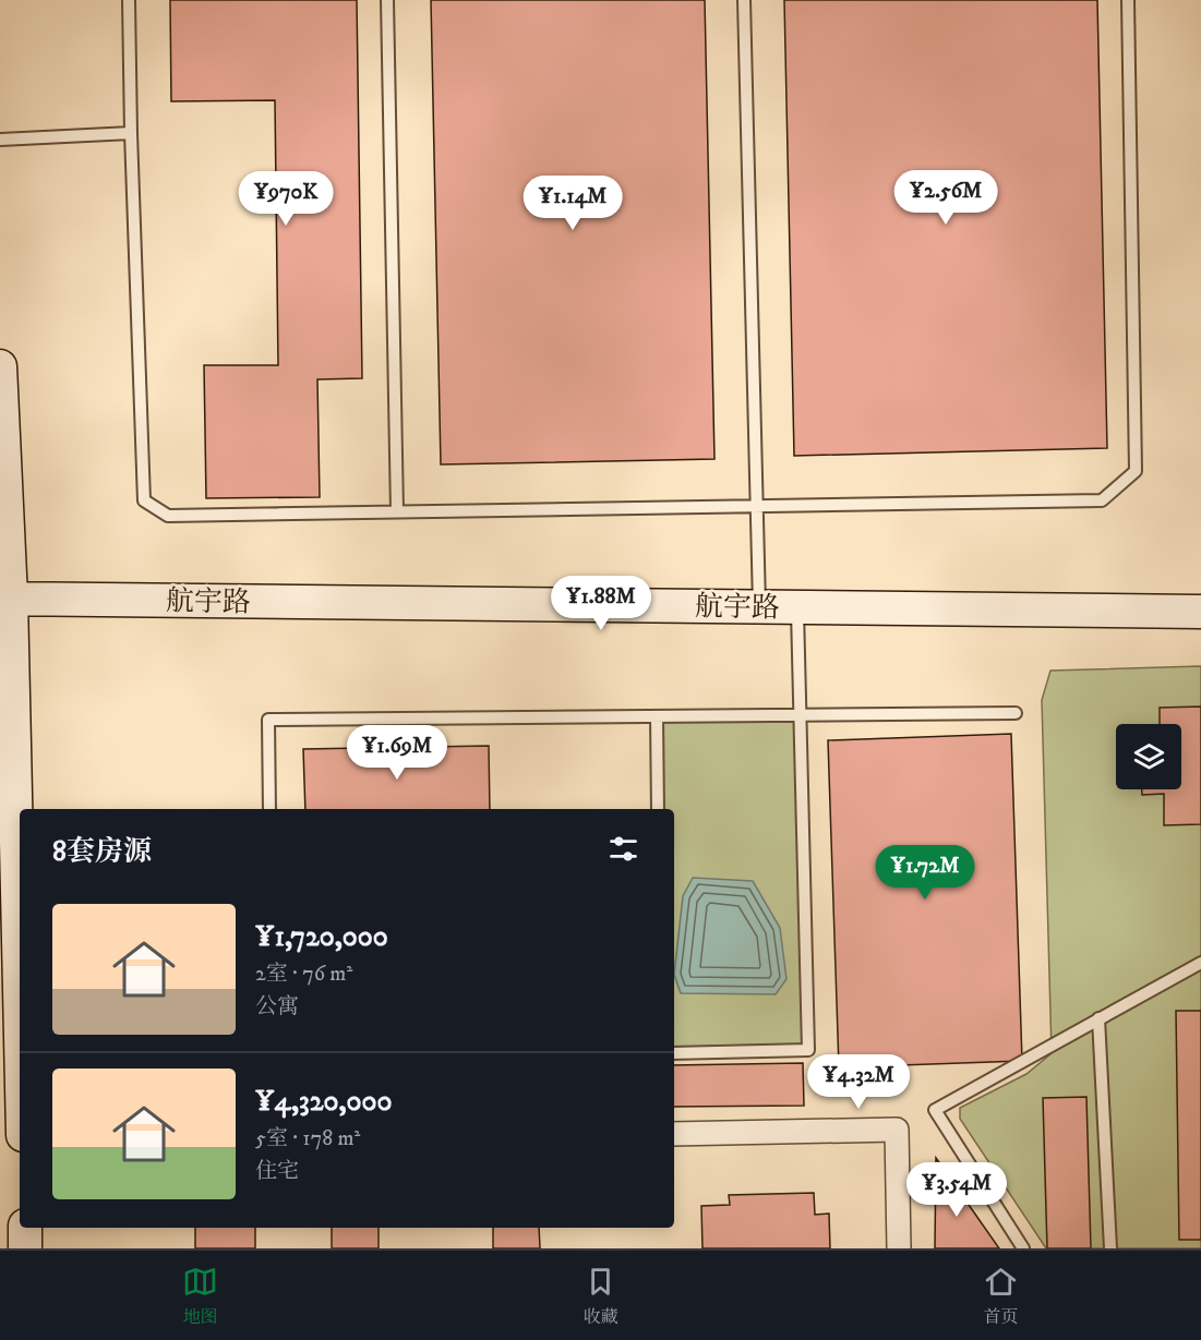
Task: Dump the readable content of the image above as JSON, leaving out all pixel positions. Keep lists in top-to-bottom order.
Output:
{
  "streets": {
    "street": ["航宇路"]
  },
  "page": {
    "price": [
      "¥2.56M",
      "¥970K",
      "¥1.14M",
      "¥1.88M",
      "¥1.69M",
      "¥1.72M",
      "¥4.32M",
      "¥3.54M"
    ],
    "heading": "8套房源",
    "list": [
      {
        "name": "¥1,720,000",
        "note": "2室 · 76 m² · 公寓"
      },
      {
        "name": "¥4,320,000",
        "note": "5室 · 178 m² · 住宅"
      }
    ],
    "tabs": ["地图", "收藏", "首页"]
  }
}
